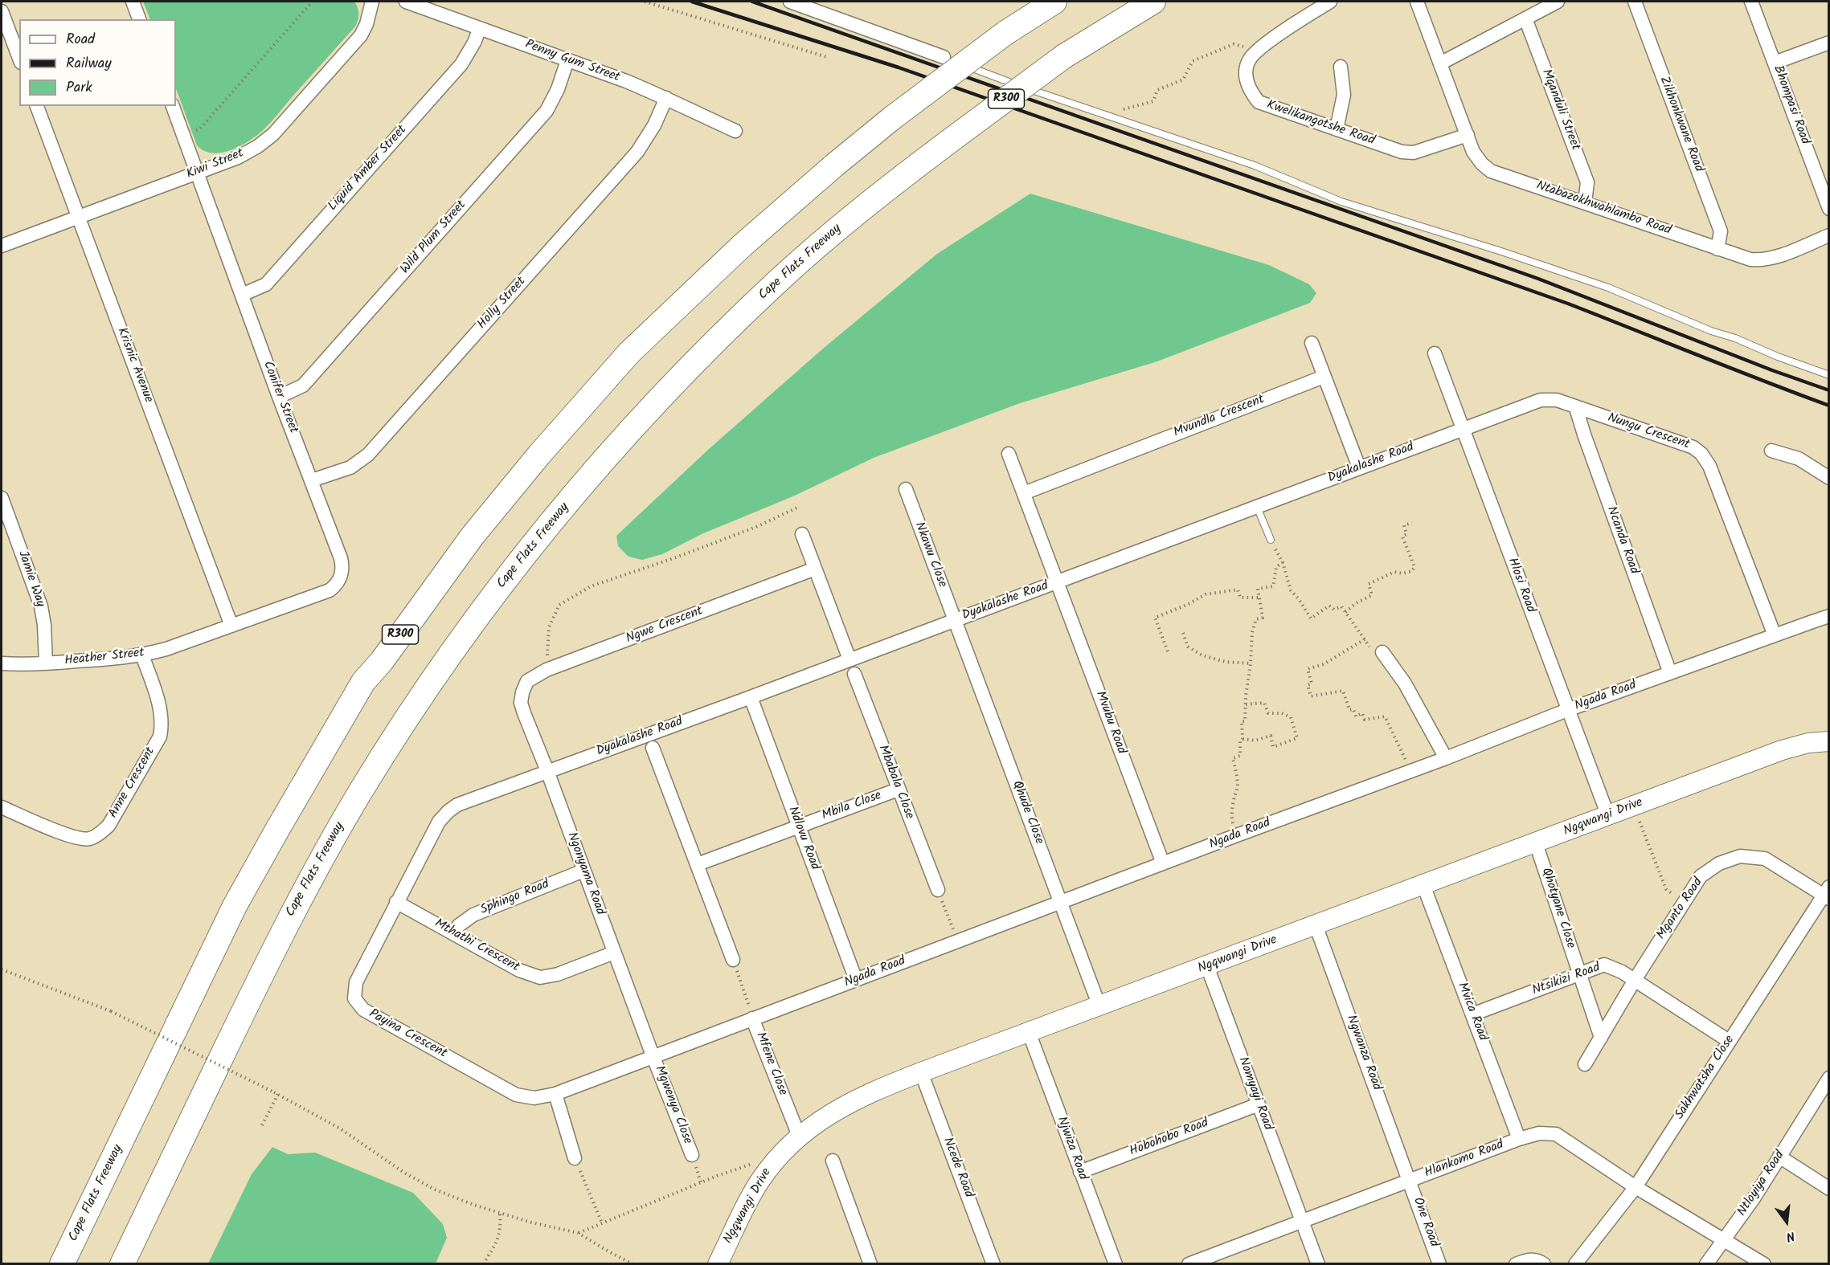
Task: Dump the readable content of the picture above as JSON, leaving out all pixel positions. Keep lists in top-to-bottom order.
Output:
{
  "streets": {
    "highway": ["R300", "Cape Flats Freeway"],
    "street": [
      "Penny Gum Street",
      "Bhompasi Road",
      "Mqanduli Street",
      "Kwelikangotshe Road",
      "Zikhonkwane Road",
      "Kiwi Street",
      "Liquid Amber Street",
      "Ntabazokhwahlambo Road",
      "Wild Plum Street",
      "Holly Street",
      "Krisnic Avenue",
      "Conifer Street",
      "Mvundla Crescent",
      "Nungu Crescent",
      "Dyakalashe Road",
      "Ncanda Road",
      "Nkawu Close",
      "Jamie Way",
      "Hlosi Road",
      "Ngwe Crescent",
      "Heather Street",
      "Ngada Road",
      "Mvubu Road",
      "Mbabala Close",
      "Anne Crescent",
      "Mbila Close",
      "Qhude Close",
      "Ngqwangi Drive",
      "Ndlovu Road",
      "Ngonyama Road",
      "Sphingo Road",
      "Qhotyane Close",
      "Mganto Road",
      "Mthathi Crescent",
      "Ntsikizi Road",
      "Mvica Road",
      "Payina Crescent",
      "Ngwanza Road",
      "Mfene Close",
      "Sakhwatsha Close",
      "Nomyayi Road",
      "Mgwenya Close",
      "Hobohobo Road",
      "Njwiza Road",
      "Hlankomo Road",
      "Ncede Road",
      "Ntloyiya Road",
      "One Road"
    ]
  },
  "crossings": [
    ["Penny Gum Street", "Liquid Amber Street"],
    ["Penny Gum Street", "Wild Plum Street"],
    ["Penny Gum Street", "Holly Street"],
    ["Mqanduli Street", "Ntabazokhwahlambo Road"],
    ["Kwelikangotshe Road", "Ntabazokhwahlambo Road"],
    ["Zikhonkwane Road", "Ntabazokhwahlambo Road"],
    ["Kiwi Street", "Krisnic Avenue"],
    ["Kiwi Street", "Conifer Street"],
    ["Liquid Amber Street", "Conifer Street"],
    ["Wild Plum Street", "Conifer Street"],
    ["Holly Street", "Conifer Street"],
    ["Krisnic Avenue", "Conifer Street"],
    ["Krisnic Avenue", "Heather Street"],
    ["Conifer Street", "Heather Street"],
    ["Nungu Crescent", "Dyakalashe Road"],
    ["Nungu Crescent", "Ncanda Road"],
    ["Nungu Crescent", "Hlosi Road"],
    ["Nungu Crescent", "Ngada Road"],
    ["Dyakalashe Road", "Nkawu Close"],
    ["Dyakalashe Road", "Hlosi Road"],
    ["Dyakalashe Road", "Mvubu Road"],
    ["Dyakalashe Road", "Qhude Close"],
    ["Dyakalashe Road", "Ndlovu Road"],
    ["Dyakalashe Road", "Ngonyama Road"],
    ["Dyakalashe Road", "Payina Crescent"],
    ["Ncanda Road", "Ngada Road"],
    ["Nkawu Close", "Qhude Close"],
    ["Jamie Way", "Heather Street"],
    ["Hlosi Road", "Ngada Road"],
    ["Hlosi Road", "Ngqwangi Drive"],
    ["Ngwe Crescent", "Ngonyama Road"],
    ["Heather Street", "Anne Crescent"],
    ["Ngada Road", "Mvubu Road"],
    ["Ngada Road", "Qhude Close"],
    ["Ngada Road", "Ndlovu Road"],
    ["Ngada Road", "Ngonyama Road"],
    ["Ngada Road", "Payina Crescent"],
    ["Ngada Road", "Mfene Close"],
    ["Ngada Road", "Mgwenya Close"],
    ["Mbabala Close", "Mbila Close"],
    ["Mbila Close", "Ndlovu Road"],
    ["Qhude Close", "Ngqwangi Drive"],
    ["Ngqwangi Drive", "Qhotyane Close"],
    ["Ngqwangi Drive", "Mvica Road"],
    ["Ngqwangi Drive", "Ngwanza Road"],
    ["Ngqwangi Drive", "Mfene Close"],
    ["Ngqwangi Drive", "Nomyayi Road"],
    ["Ngqwangi Drive", "Njwiza Road"],
    ["Ngqwangi Drive", "Ncede Road"],
    ["Ngonyama Road", "Sphingo Road"],
    ["Ngonyama Road", "Mthathi Crescent"],
    ["Ngonyama Road", "Payina Crescent"],
    ["Ngonyama Road", "Mgwenya Close"],
    ["Sphingo Road", "Mthathi Crescent"],
    ["Qhotyane Close", "Mganto Road"],
    ["Qhotyane Close", "Ntsikizi Road"],
    ["Mganto Road", "Ntsikizi Road"],
    ["Mganto Road", "Sakhwatsha Close"],
    ["Mthathi Crescent", "Payina Crescent"],
    ["Ntsikizi Road", "Mvica Road"],
    ["Ntsikizi Road", "Sakhwatsha Close"],
    ["Mvica Road", "Hlankomo Road"],
    ["Payina Crescent", "Mgwenya Close"],
    ["Ngwanza Road", "Hlankomo Road"],
    ["Ngwanza Road", "One Road"],
    ["Sakhwatsha Close", "Hlankomo Road"],
    ["Nomyayi Road", "Hobohobo Road"],
    ["Nomyayi Road", "Hlankomo Road"],
    ["Hobohobo Road", "Njwiza Road"],
    ["Hlankomo Road", "Ntloyiya Road"],
    ["Hlankomo Road", "One Road"]
  ],
  "legend": ["Road", "Railway", "Park"],
  "north": "bottom"
}
